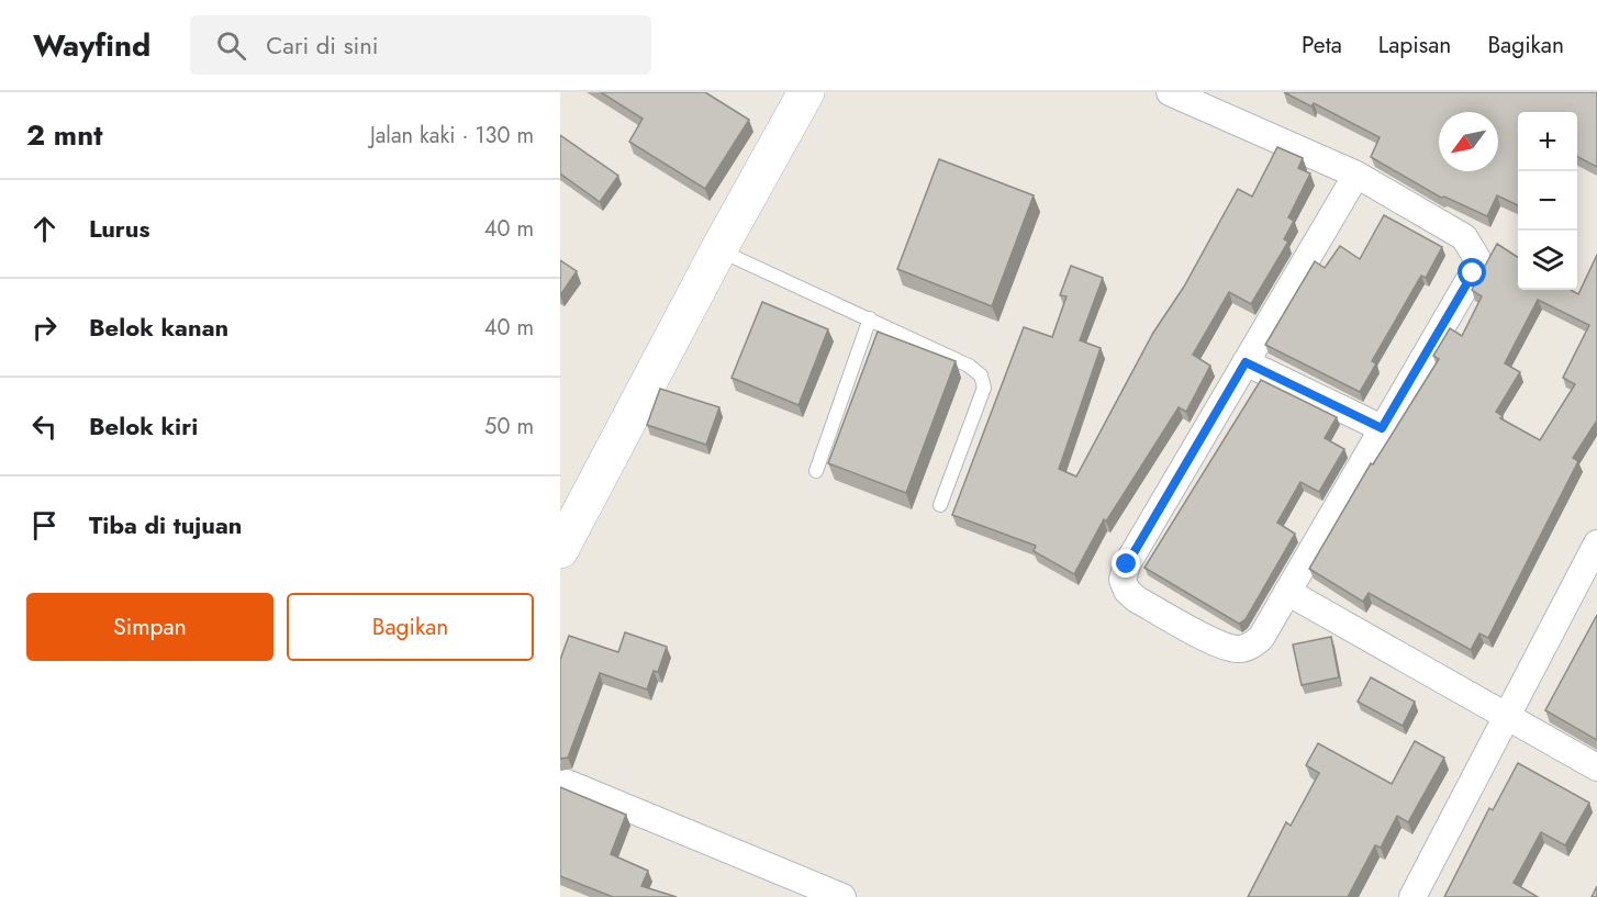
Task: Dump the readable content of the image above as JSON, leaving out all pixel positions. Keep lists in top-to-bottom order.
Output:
{
  "north": "bottom left",
  "page": {
    "header": "Wayfind",
    "search": "Cari di sini",
    "nav": ["Peta", "Lapisan", "Bagikan"],
    "heading": ["2 mnt", "Jalan kaki · 130 m"],
    "map_buttons": ["+", "−"],
    "list": [
      ["Lurus", "40 m"],
      ["Belok kanan", "40 m"],
      ["Belok kiri", "50 m"],
      "Tiba di tujuan"
    ],
    "buttons": ["Simpan", "Bagikan"]
  }
}
